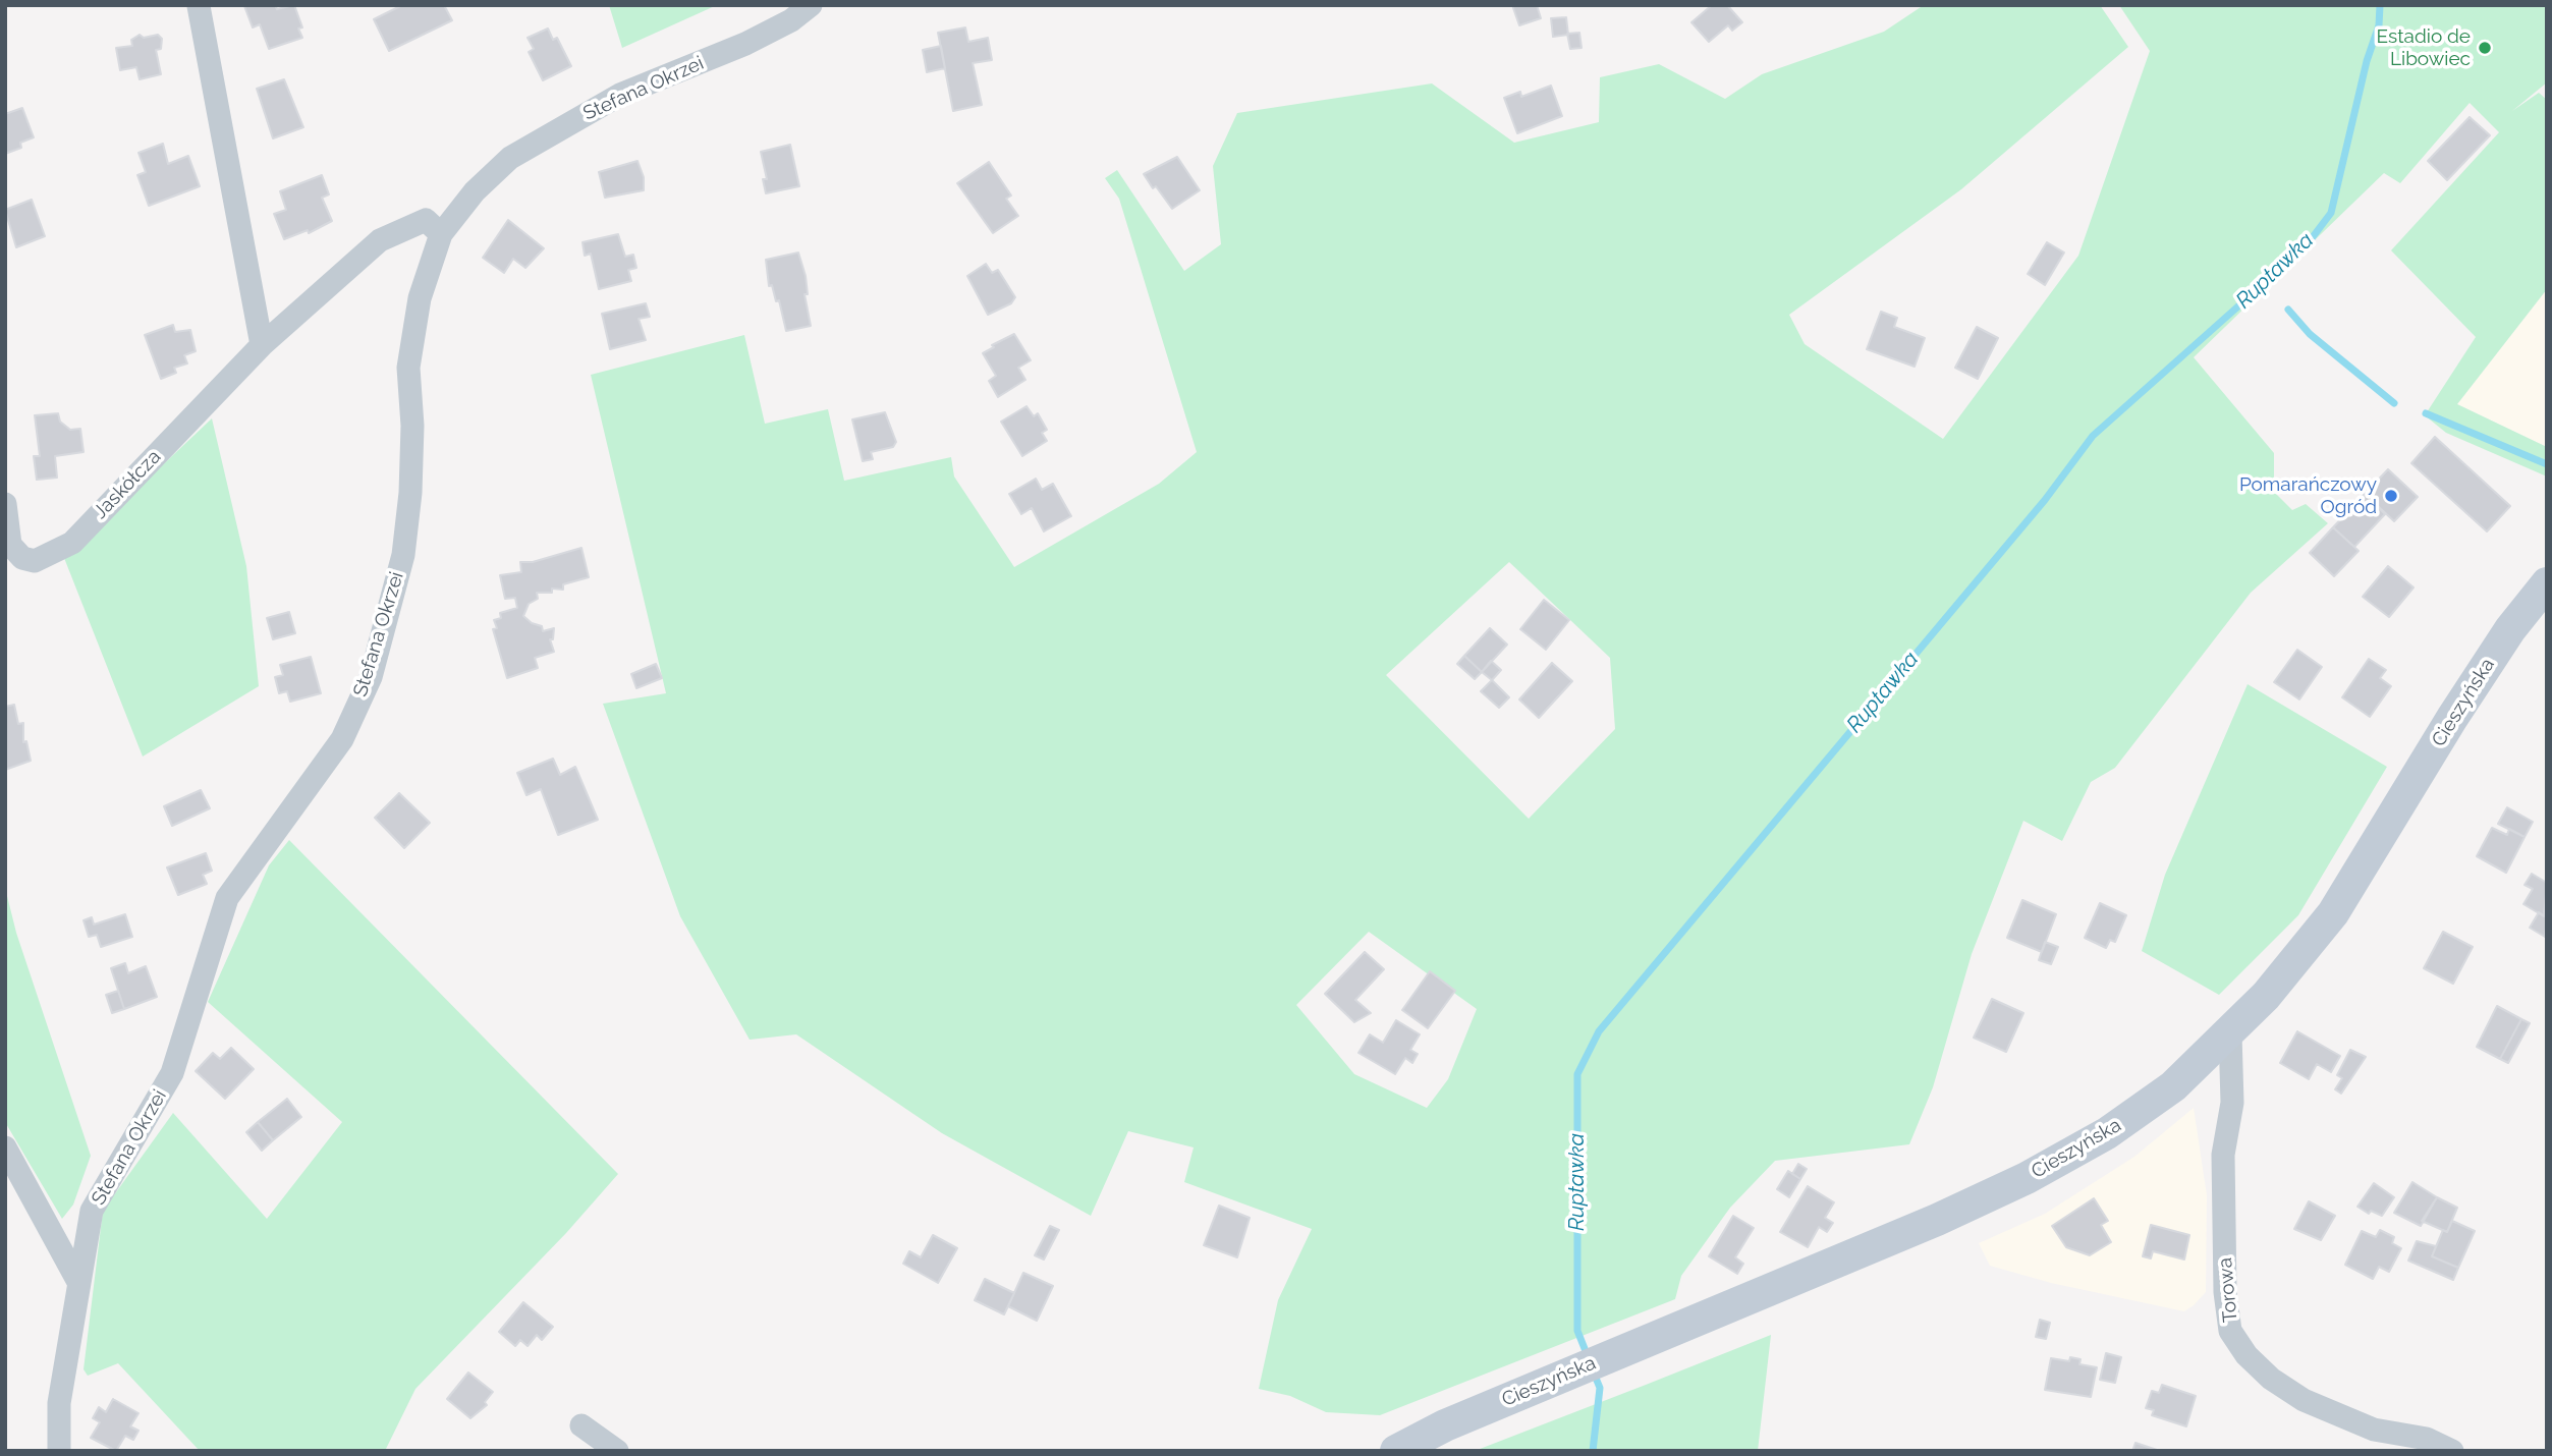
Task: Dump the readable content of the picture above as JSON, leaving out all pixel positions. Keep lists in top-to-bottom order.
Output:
{
  "streets": {
    "main road": ["Cieszyńska"],
    "street": ["Stefana Okrzei", "Jaskółcza", "Torowa"]
  },
  "crossings": [
    ["Stefana Okrzei", "Jaskółcza"],
    ["Cieszyńska", "Torowa"]
  ],
  "water": ["Ruptawka"],
  "places": ["Estadio de Libowiec", "Pomarańczowy Ogród"]
}
